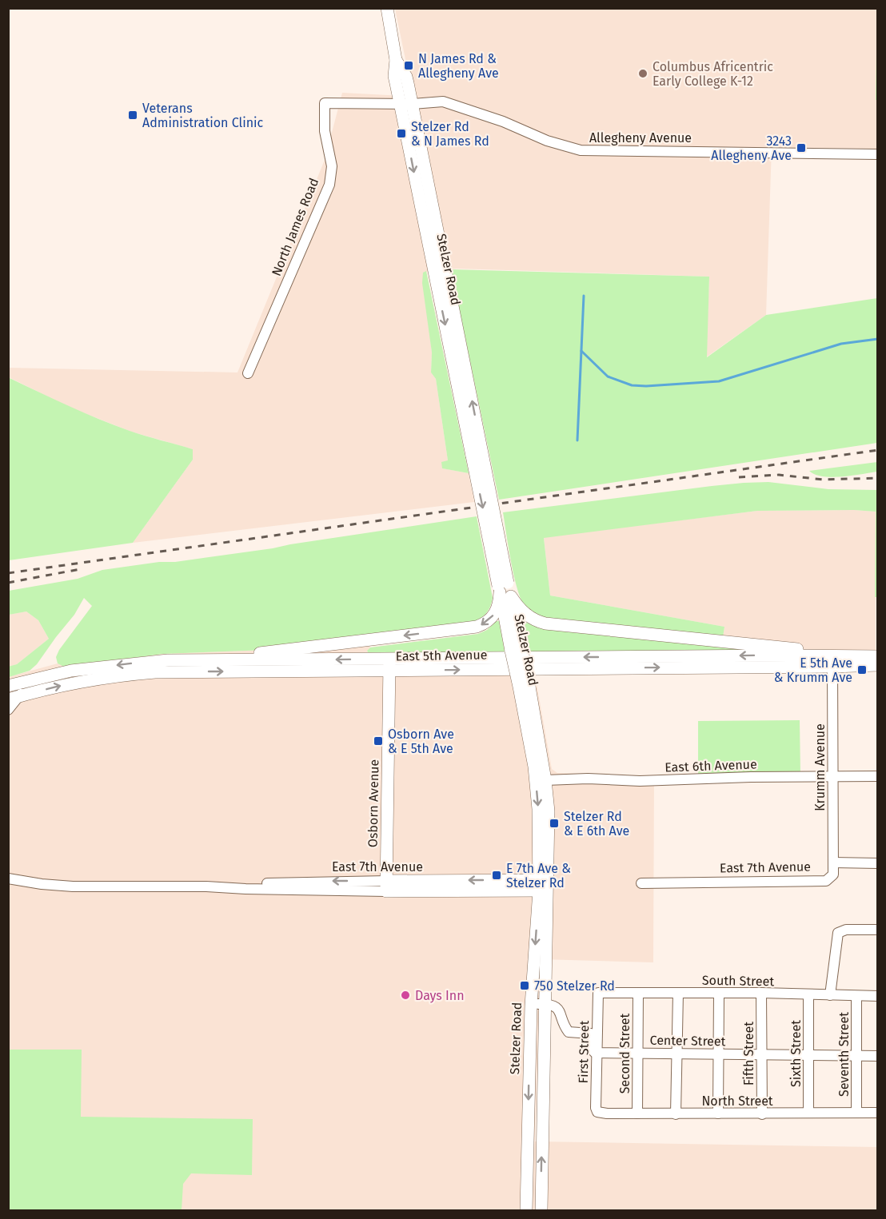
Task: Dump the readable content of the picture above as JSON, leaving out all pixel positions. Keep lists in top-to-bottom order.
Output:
{
  "streets": {
    "main road": [
      "Stelzer Road",
      "East 5th Avenue",
      "Osborn Avenue",
      "East 7th Avenue"
    ],
    "street": [
      "Allegheny Avenue",
      "North James Road",
      "East 6th Avenue",
      "Krumm Avenue",
      "South Street",
      "Center Street",
      "First Street",
      "Second Street",
      "Fifth Street",
      "Sixth Street",
      "Seventh Street",
      "North Street"
    ]
  },
  "crossings": [
    ["Allegheny Avenue", "North James Road"],
    ["Allegheny Avenue", "Stelzer Road"],
    ["North James Road", "Stelzer Road"],
    ["Stelzer Road", "East 6th Avenue"],
    ["Stelzer Road", "East 7th Avenue"],
    ["East 5th Avenue", "Krumm Avenue"],
    ["East 5th Avenue", "Osborn Avenue"],
    ["East 6th Avenue", "Krumm Avenue"],
    ["Krumm Avenue", "East 7th Avenue"],
    ["Osborn Avenue", "East 7th Avenue"],
    ["South Street", "First Street"],
    ["South Street", "Second Street"],
    ["South Street", "Fifth Street"],
    ["South Street", "Sixth Street"],
    ["South Street", "Seventh Street"],
    ["Center Street", "First Street"],
    ["Center Street", "Second Street"],
    ["Center Street", "Fifth Street"],
    ["Center Street", "Sixth Street"],
    ["Center Street", "Seventh Street"],
    ["First Street", "North Street"],
    ["Second Street", "North Street"],
    ["Fifth Street", "North Street"],
    ["Sixth Street", "North Street"],
    ["Seventh Street", "North Street"]
  ],
  "places": {
    "transit": [
      "N James Rd & Allegheny Ave",
      "Veterans Administration Clinic",
      "Stelzer Rd & N James Rd",
      "3243 Allegheny Ave",
      "E 5th Ave & Krumm Ave",
      "Osborn Ave & E 5th Ave",
      "Stelzer Rd & E 6th Ave",
      "E 7th Ave & Stelzer Rd",
      "750 Stelzer Rd"
    ],
    "other": ["Columbus Africentric Early College K-12", "Days Inn"]
  }
}
